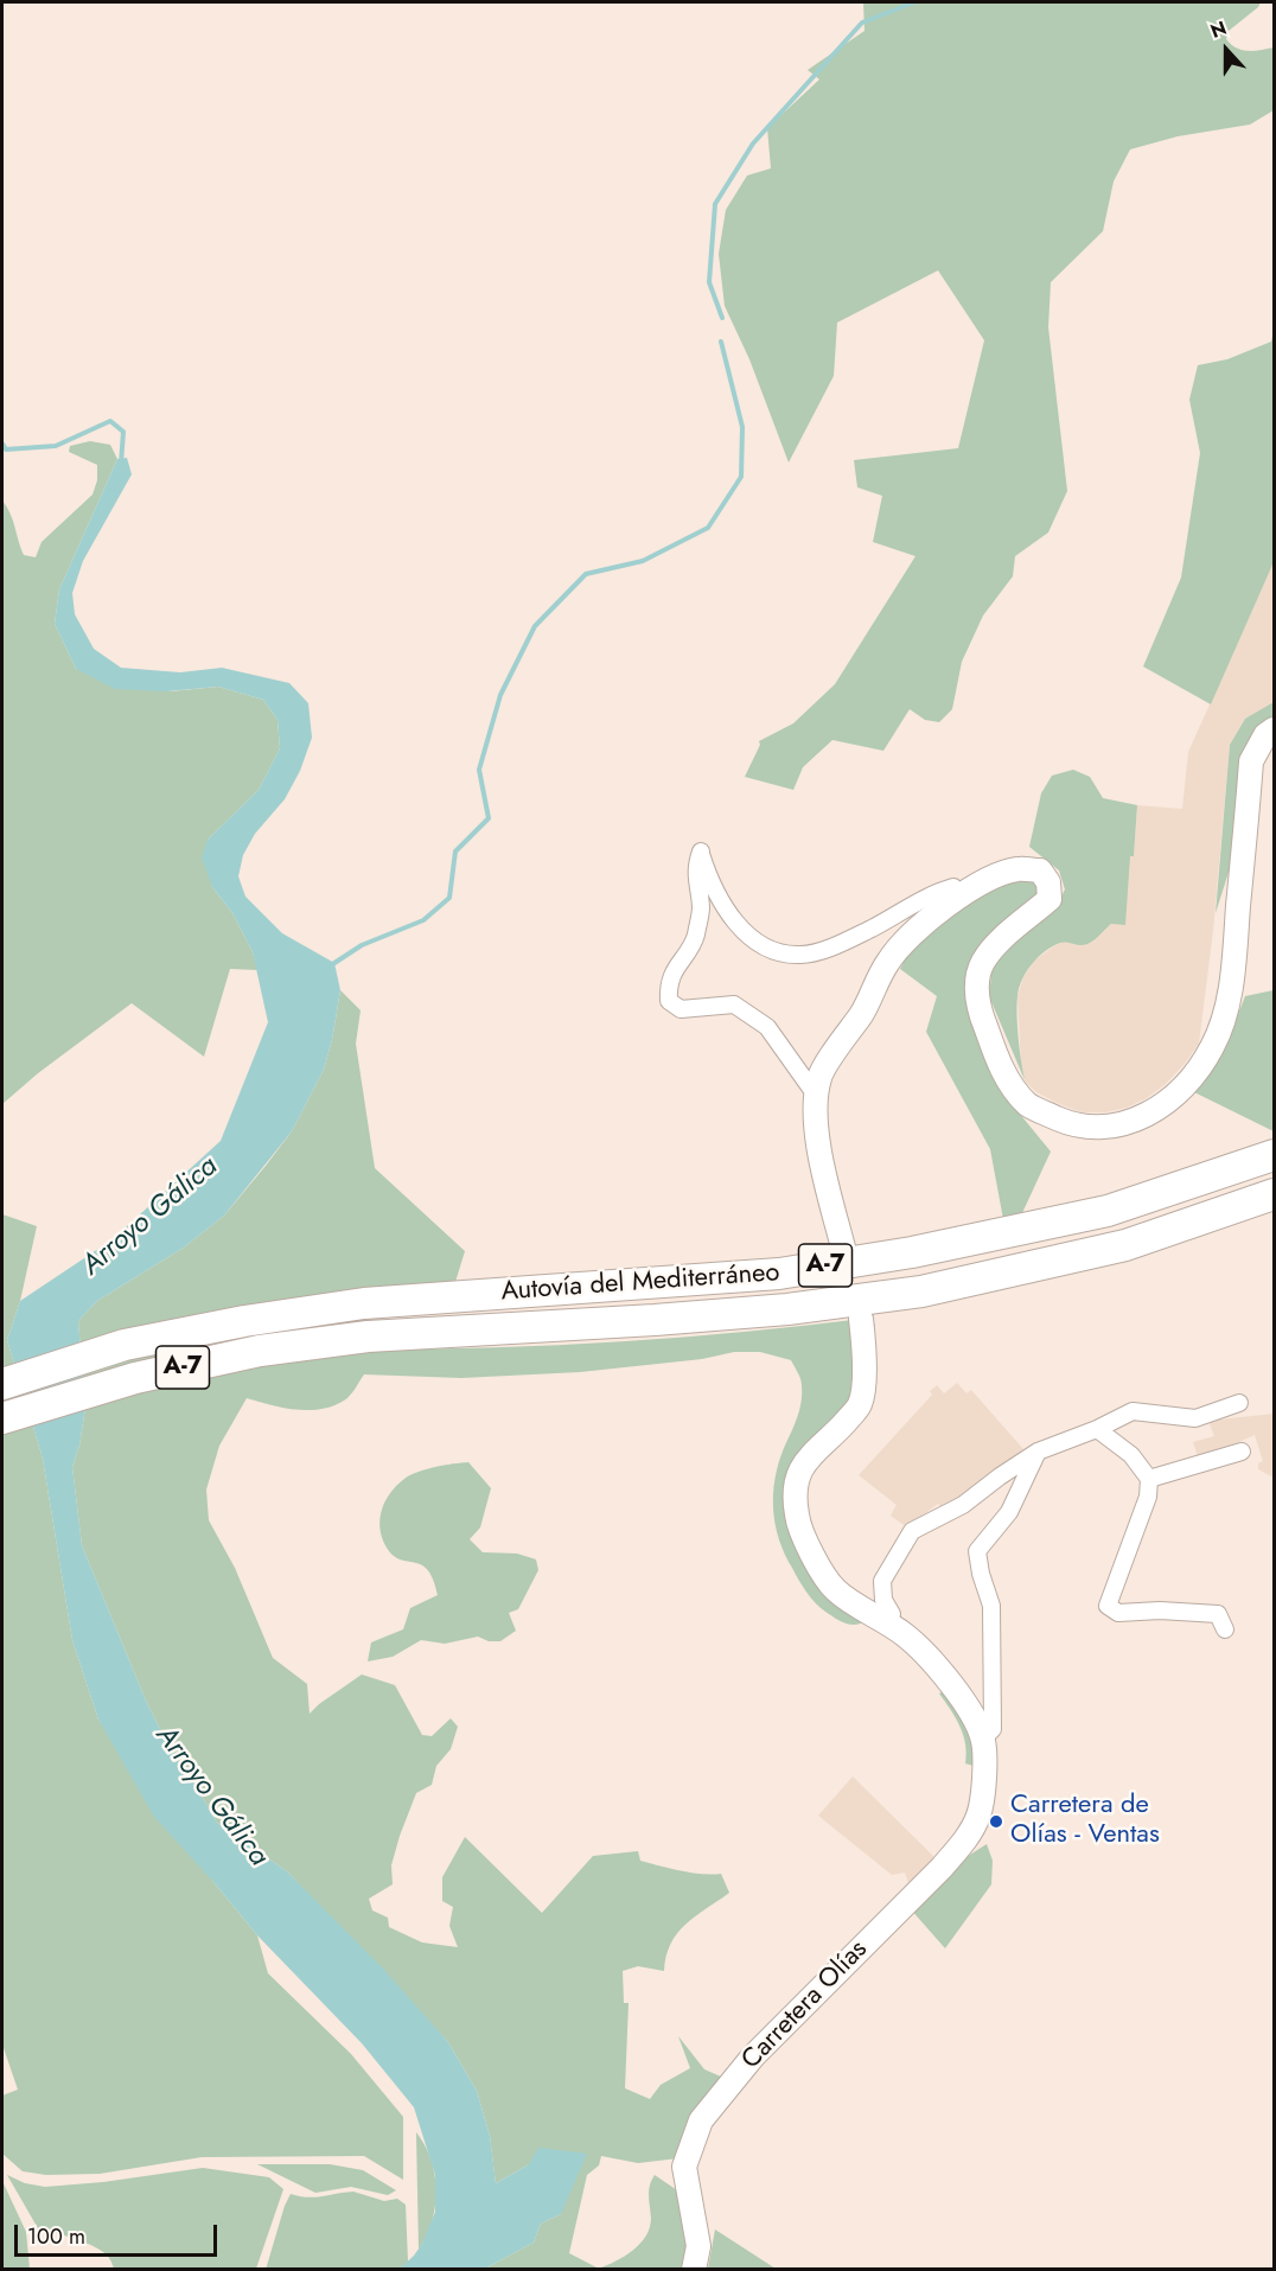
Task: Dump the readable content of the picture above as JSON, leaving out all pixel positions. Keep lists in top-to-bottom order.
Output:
{
  "streets": {
    "highway": ["A-7", "Autovía del Mediterráneo"],
    "main road": ["Carretera Olías"]
  },
  "water": ["Arroyo Gálica"],
  "places": ["Carretera de Olías - Ventas"],
  "scale_bar": "100 m",
  "north": "top"
}
